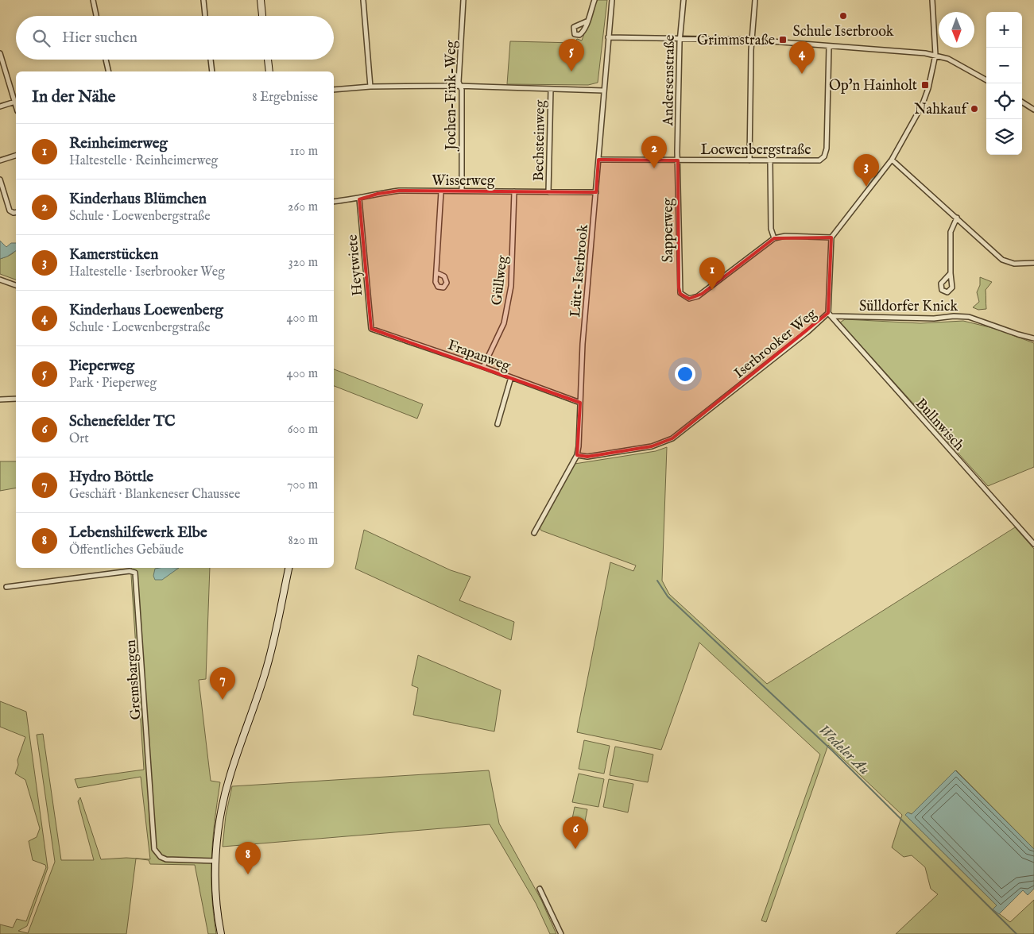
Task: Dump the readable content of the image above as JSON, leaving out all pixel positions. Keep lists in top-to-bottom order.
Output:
{
  "streets": {
    "street": [
      "Andersenstraße",
      "Jochen-Fink-Weg",
      "Bechsteinweg",
      "Loewenbergstraße",
      "Wisserweg",
      "Sapperweg",
      "Heytwiete",
      "Lütt-Iserbrook",
      "Güllweg",
      "Sülldorfer Knick",
      "Iserbrooker Weg",
      "Frapanweg",
      "Bullnwisch",
      "Gremsbargen"
    ]
  },
  "crossings": [
    ["Andersenstraße", "Loewenbergstraße"],
    ["Andersenstraße", "Sapperweg"],
    ["Jochen-Fink-Weg", "Wisserweg"],
    ["Bechsteinweg", "Wisserweg"],
    ["Loewenbergstraße", "Sapperweg"],
    ["Loewenbergstraße", "Lütt-Iserbrook"],
    ["Wisserweg", "Heytwiete"],
    ["Wisserweg", "Lütt-Iserbrook"],
    ["Wisserweg", "Güllweg"],
    ["Heytwiete", "Frapanweg"],
    ["Lütt-Iserbrook", "Iserbrooker Weg"],
    ["Lütt-Iserbrook", "Frapanweg"],
    ["Güllweg", "Frapanweg"],
    ["Sülldorfer Knick", "Iserbrooker Weg"],
    ["Sülldorfer Knick", "Bullnwisch"],
    ["Iserbrooker Weg", "Bullnwisch"]
  ],
  "water": ["Wedeler Au"],
  "places": {
    "other": ["Schule Iserbrook", "Nahkauf"],
    "transit": ["Grimmstraße", "Op'n Hainholt"]
  },
  "north": "bottom",
  "page": {
    "map_buttons": ["+", "−"],
    "search": "Hier suchen",
    "pins": [
      "5",
      "4",
      "2",
      "3",
      "1",
      "7",
      "6",
      "8"
    ],
    "heading": ["In der Nähe", "8 Ergebnisse"],
    "list": [
      {
        "mark": "1",
        "name": "Reinheimerweg",
        "note": "Haltestelle · Reinheimerweg",
        "value": "110 m"
      },
      {
        "mark": "2",
        "name": "Kinderhaus Blümchen",
        "note": "Schule · Loewenbergstraße",
        "value": "260 m"
      },
      {
        "mark": "3",
        "name": "Kamerstücken",
        "note": "Haltestelle · Iserbrooker Weg",
        "value": "320 m"
      },
      {
        "mark": "4",
        "name": "Kinderhaus Loewenberg",
        "note": "Schule · Loewenbergstraße",
        "value": "400 m"
      },
      {
        "mark": "5",
        "name": "Pieperweg",
        "note": "Park · Pieperweg",
        "value": "400 m"
      },
      {
        "mark": "6",
        "name": "Schenefelder TC",
        "note": "Ort",
        "value": "600 m"
      },
      {
        "mark": "7",
        "name": "Hydro Böttle",
        "note": "Geschäft · Blankeneser Chaussee",
        "value": "700 m"
      },
      {
        "mark": "8",
        "name": "Lebenshilfewerk Elbe",
        "note": "Öffentliches Gebäude",
        "value": "820 m"
      }
    ]
  }
}
